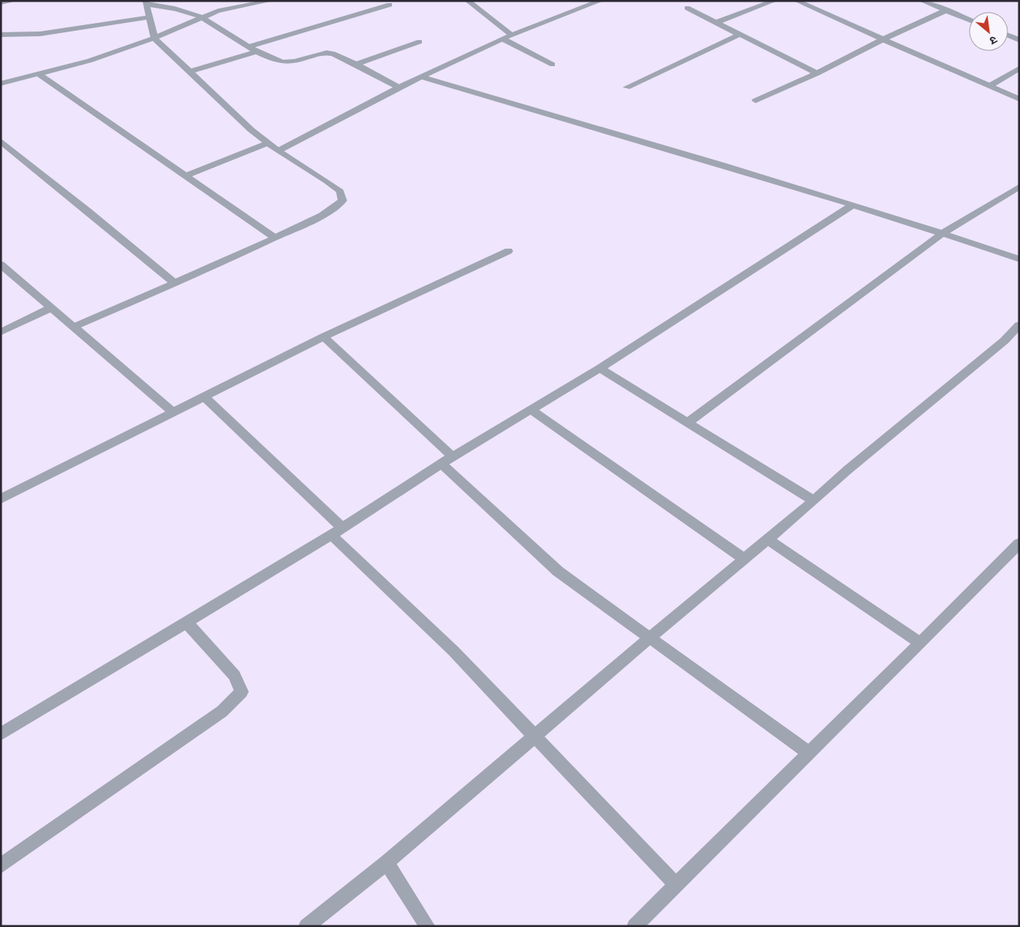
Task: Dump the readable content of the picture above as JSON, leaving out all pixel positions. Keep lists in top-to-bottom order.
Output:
{
  "north": "bottom right"
}
